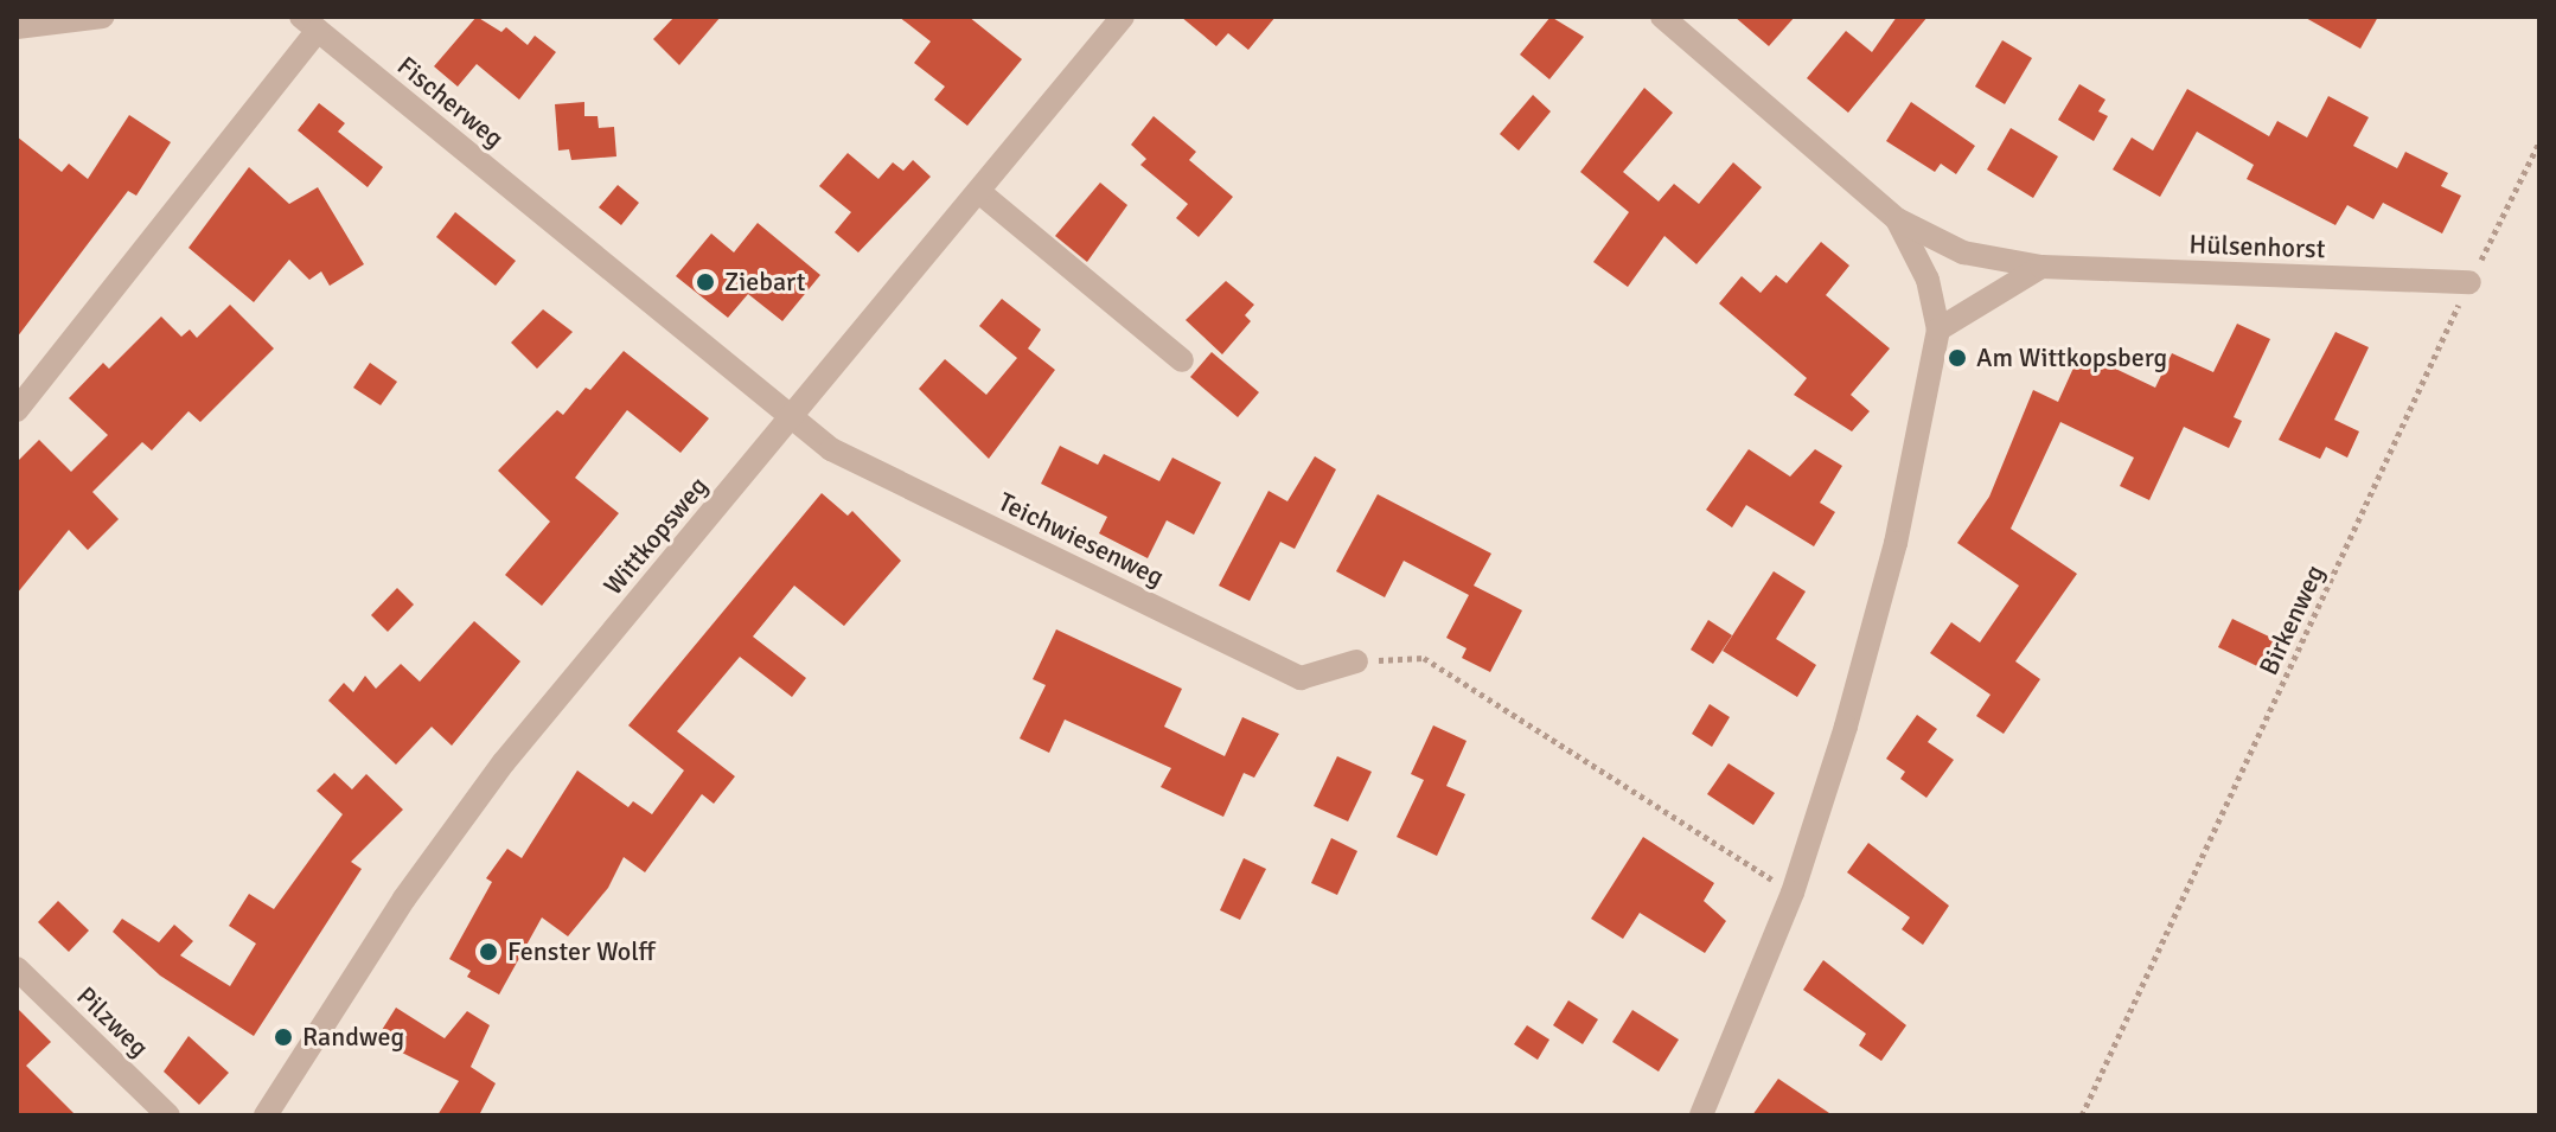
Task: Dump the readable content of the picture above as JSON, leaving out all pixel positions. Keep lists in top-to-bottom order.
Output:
{
  "streets": {
    "street": [
      "Fischerweg",
      "Hülsenhorst",
      "Wittkopsweg",
      "Teichwiesenweg",
      "Pilzweg"
    ],
    "path": ["Birkenweg"]
  },
  "crossings": [
    ["Fischerweg", "Wittkopsweg"],
    ["Fischerweg", "Teichwiesenweg"],
    ["Hülsenhorst", "Birkenweg"],
    ["Wittkopsweg", "Teichwiesenweg"]
  ],
  "places": [
    "Ziebart",
    "Am Wittkopsberg",
    "Fenster Wolff",
    "Randweg"
  ]
}
